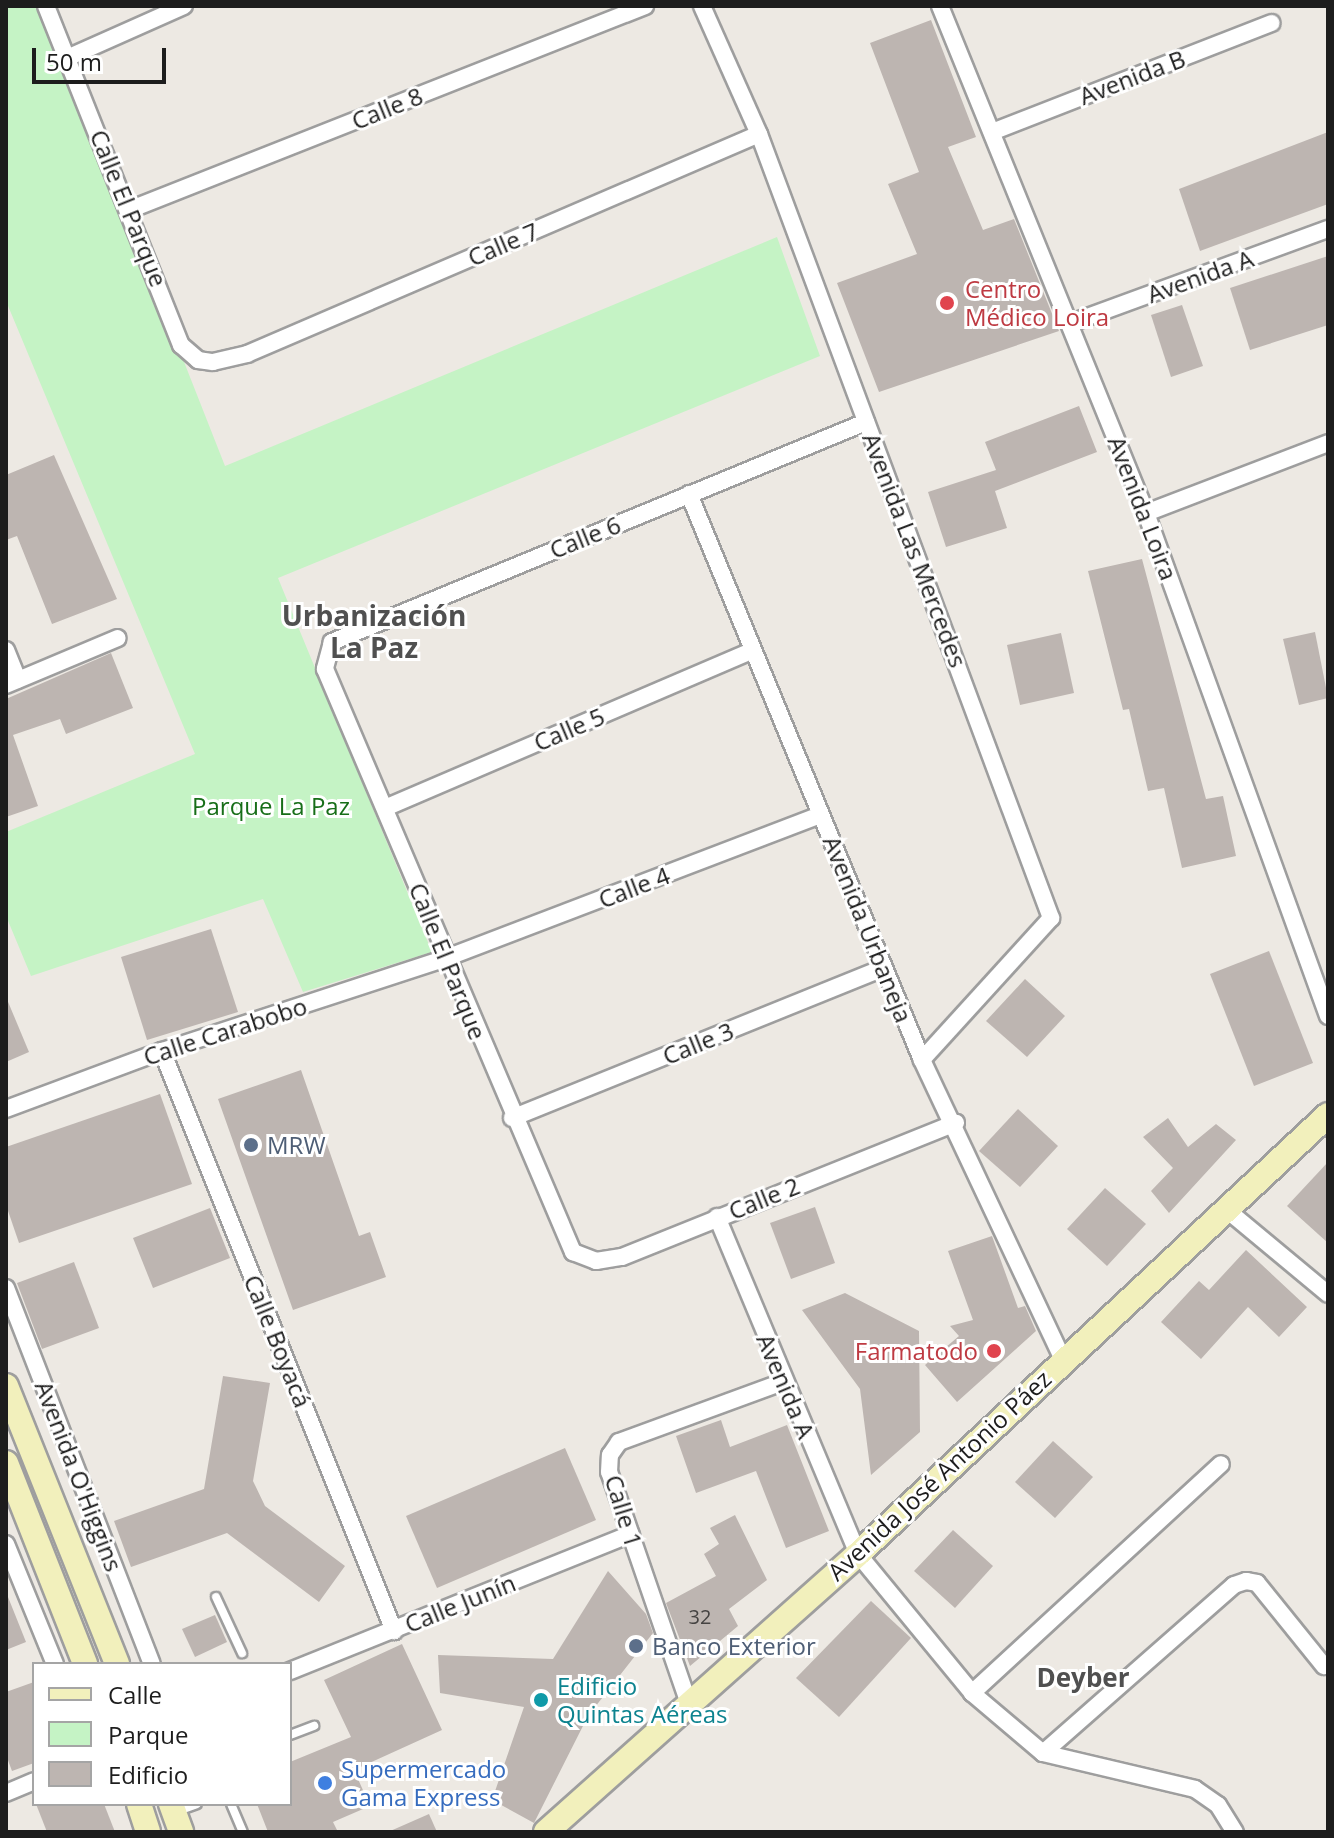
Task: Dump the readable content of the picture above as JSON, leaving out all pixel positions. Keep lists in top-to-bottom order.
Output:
{
  "streets": {
    "main road": ["Avenida José Antonio Páez", "Avenida O'Higgins"],
    "street": [
      "Avenida B",
      "Calle 8",
      "Calle El Parque",
      "Calle 7",
      "Avenida A",
      "Avenida Loira",
      "Calle 6",
      "Avenida Las Mercedes",
      "Calle 5",
      "Calle 4",
      "Avenida Urbaneja",
      "Calle Carabobo",
      "Calle 3",
      "Calle 2",
      "Calle Boyacá",
      "Calle 1",
      "Calle Junín"
    ]
  },
  "crossings": [
    ["Avenida B", "Avenida Loira"],
    ["Calle 8", "Calle El Parque"],
    ["Calle El Parque", "Calle 7"],
    ["Calle El Parque", "Calle 6"],
    ["Calle El Parque", "Calle 5"],
    ["Calle El Parque", "Calle 4"],
    ["Calle El Parque", "Calle Carabobo"],
    ["Calle El Parque", "Calle 3"],
    ["Calle El Parque", "Calle 2"],
    ["Calle 7", "Avenida Las Mercedes"],
    ["Avenida A", "Avenida Loira"],
    ["Avenida A", "Calle 2"],
    ["Avenida A", "Avenida José Antonio Páez"],
    ["Avenida A", "Calle 1"],
    ["Calle 6", "Avenida Las Mercedes"],
    ["Calle 6", "Avenida Urbaneja"],
    ["Avenida Las Mercedes", "Avenida Urbaneja"],
    ["Calle 5", "Avenida Urbaneja"],
    ["Calle 4", "Avenida Urbaneja"],
    ["Calle 4", "Calle Carabobo"],
    ["Avenida Urbaneja", "Calle 3"],
    ["Avenida Urbaneja", "Calle 2"],
    ["Avenida Urbaneja", "Avenida José Antonio Páez"],
    ["Calle Carabobo", "Calle Boyacá"],
    ["Calle Boyacá", "Calle Junín"],
    ["Avenida José Antonio Páez", "Calle 1"],
    ["Calle 1", "Calle Junín"]
  ],
  "districts": ["Urbanización La Paz", "Deyber"],
  "parks": ["Parque La Paz"],
  "places": [
    "Centro Médico Loira",
    "MRW",
    "Farmatodo",
    "Banco Exterior",
    "Edificio Quintas Aéreas",
    "Supermercado Gama Express"
  ],
  "house_numbers": ["32"],
  "legend": ["Calle", "Parque", "Edificio"],
  "scale_bar": "50 m"
}
